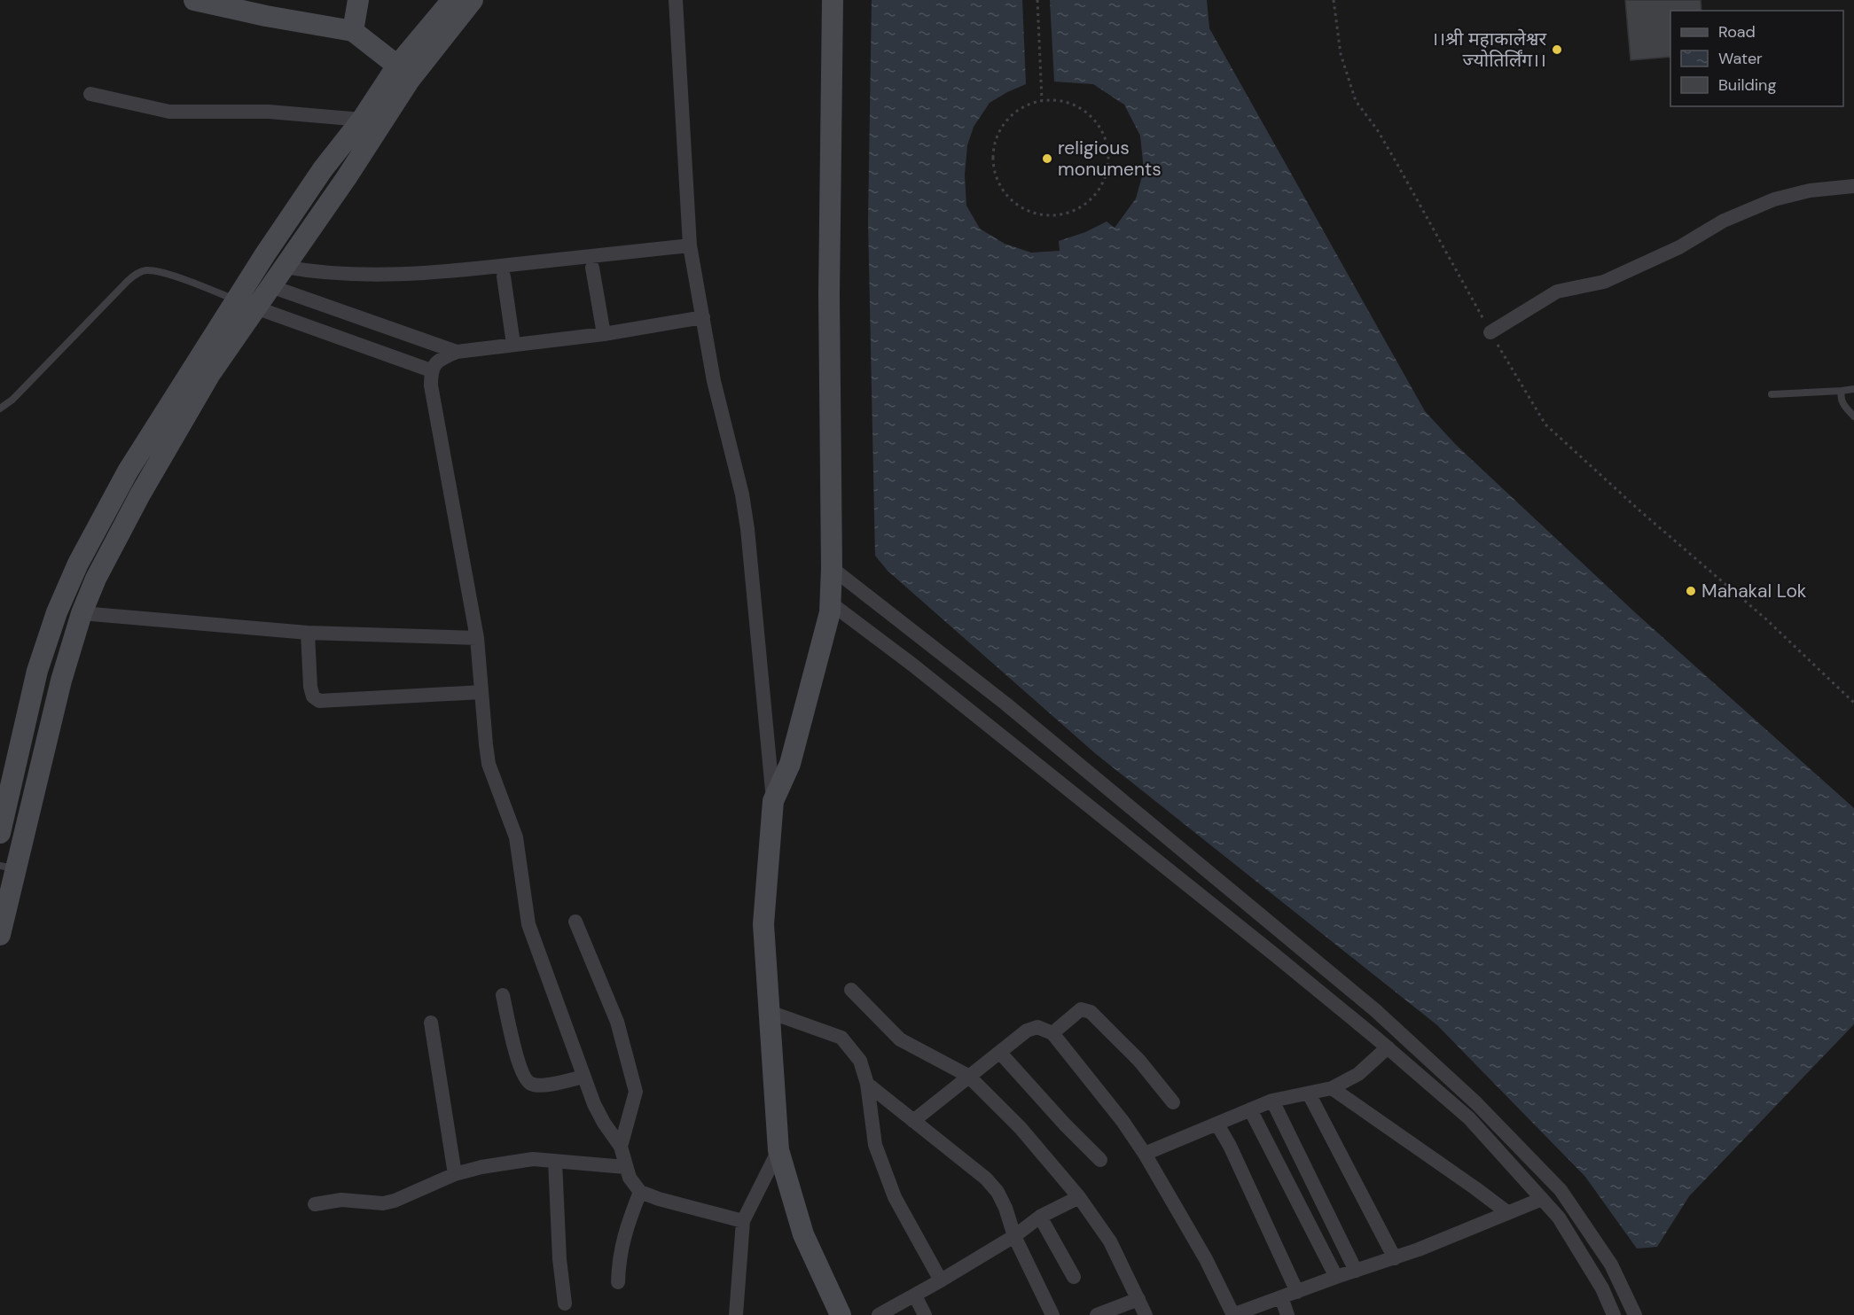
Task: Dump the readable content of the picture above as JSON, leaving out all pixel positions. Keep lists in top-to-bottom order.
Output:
{
  "places": ["।।श्री महाकालेश्वर ज्योतिर्लिंग।।", "religious monuments", "Mahakal Lok"],
  "legend": ["Road", "Water", "Building"]
}
